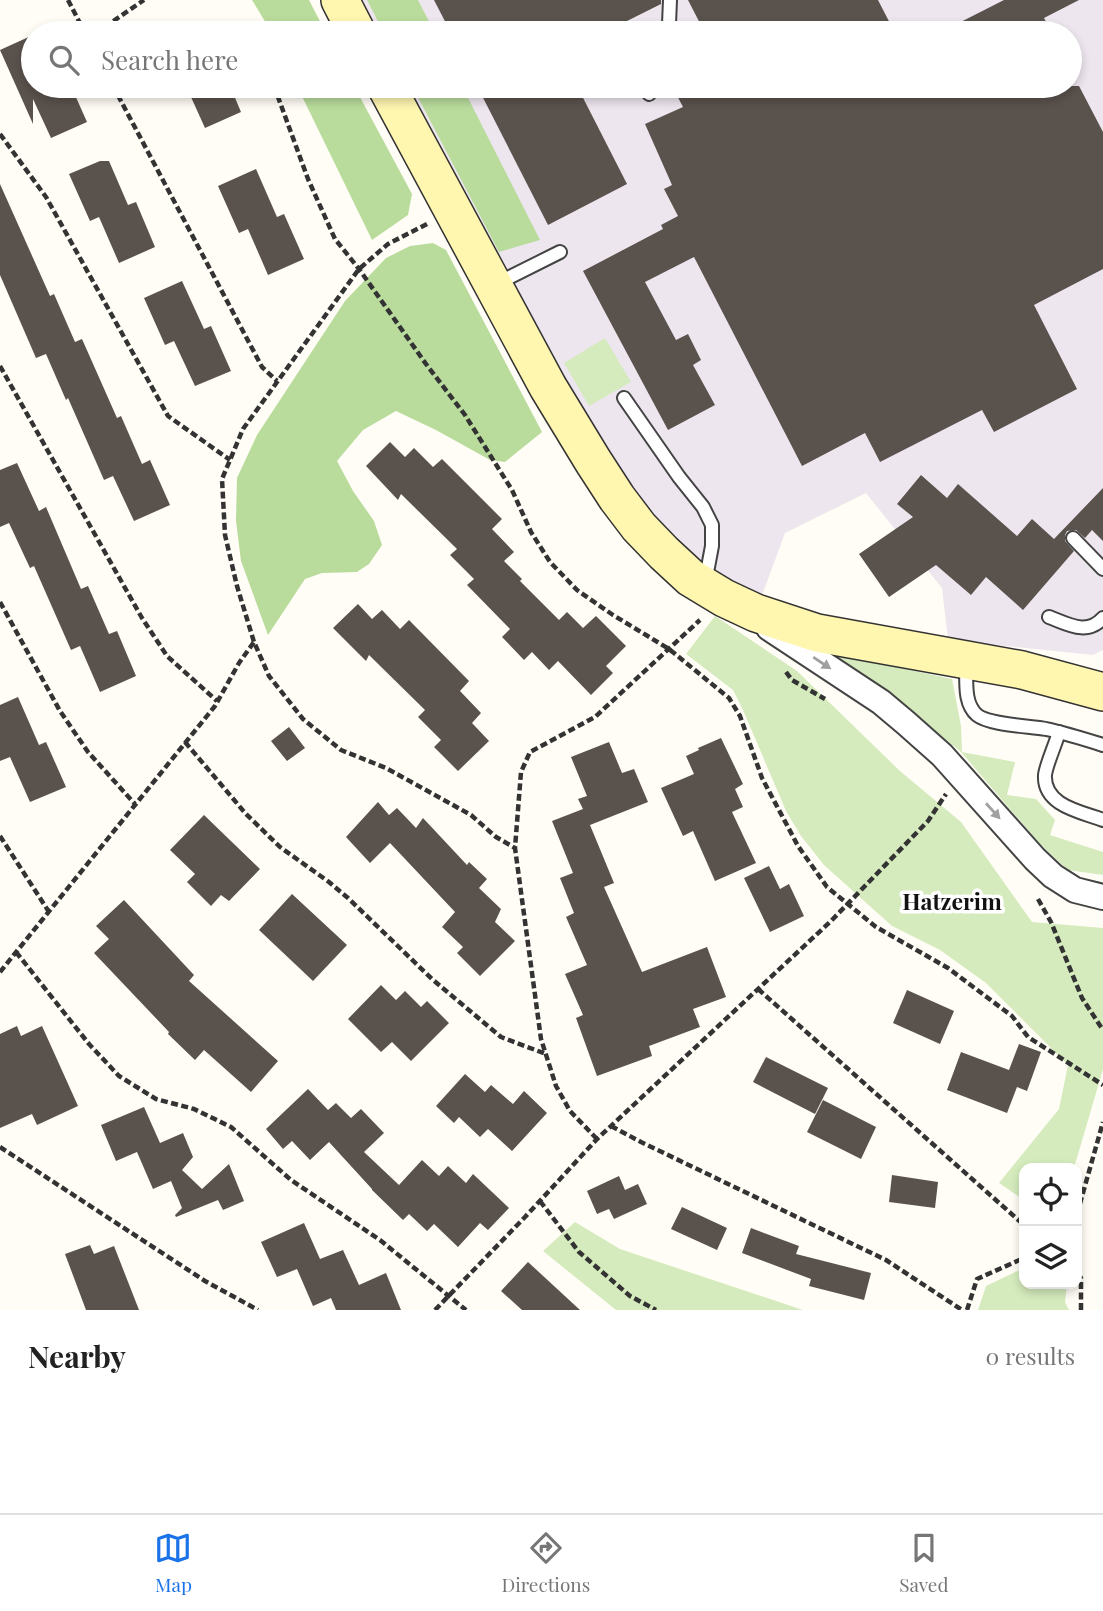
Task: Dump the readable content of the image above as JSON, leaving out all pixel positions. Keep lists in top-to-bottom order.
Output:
{
  "districts": ["Hatzerim"],
  "page": {
    "search": "Search here",
    "heading": ["Nearby", "0 results"],
    "nav": ["Map", "Directions", "Saved"]
  }
}
